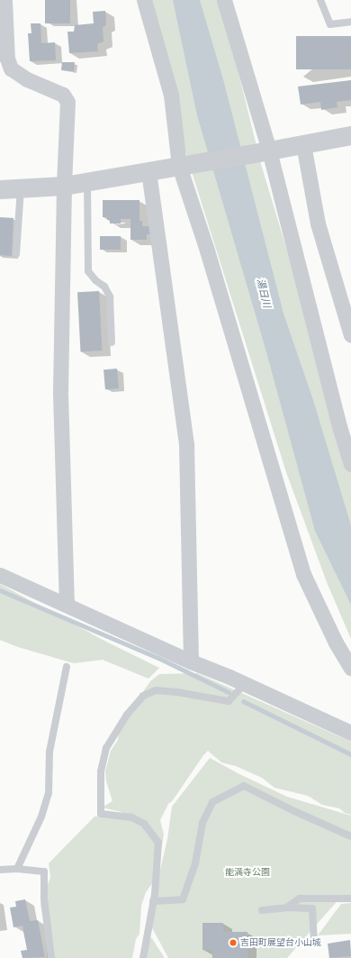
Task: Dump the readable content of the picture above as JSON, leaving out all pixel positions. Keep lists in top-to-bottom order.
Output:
{
  "water": ["湯日川"],
  "parks": ["能満寺公園"],
  "places": ["吉田町展望台小山城"]
}
